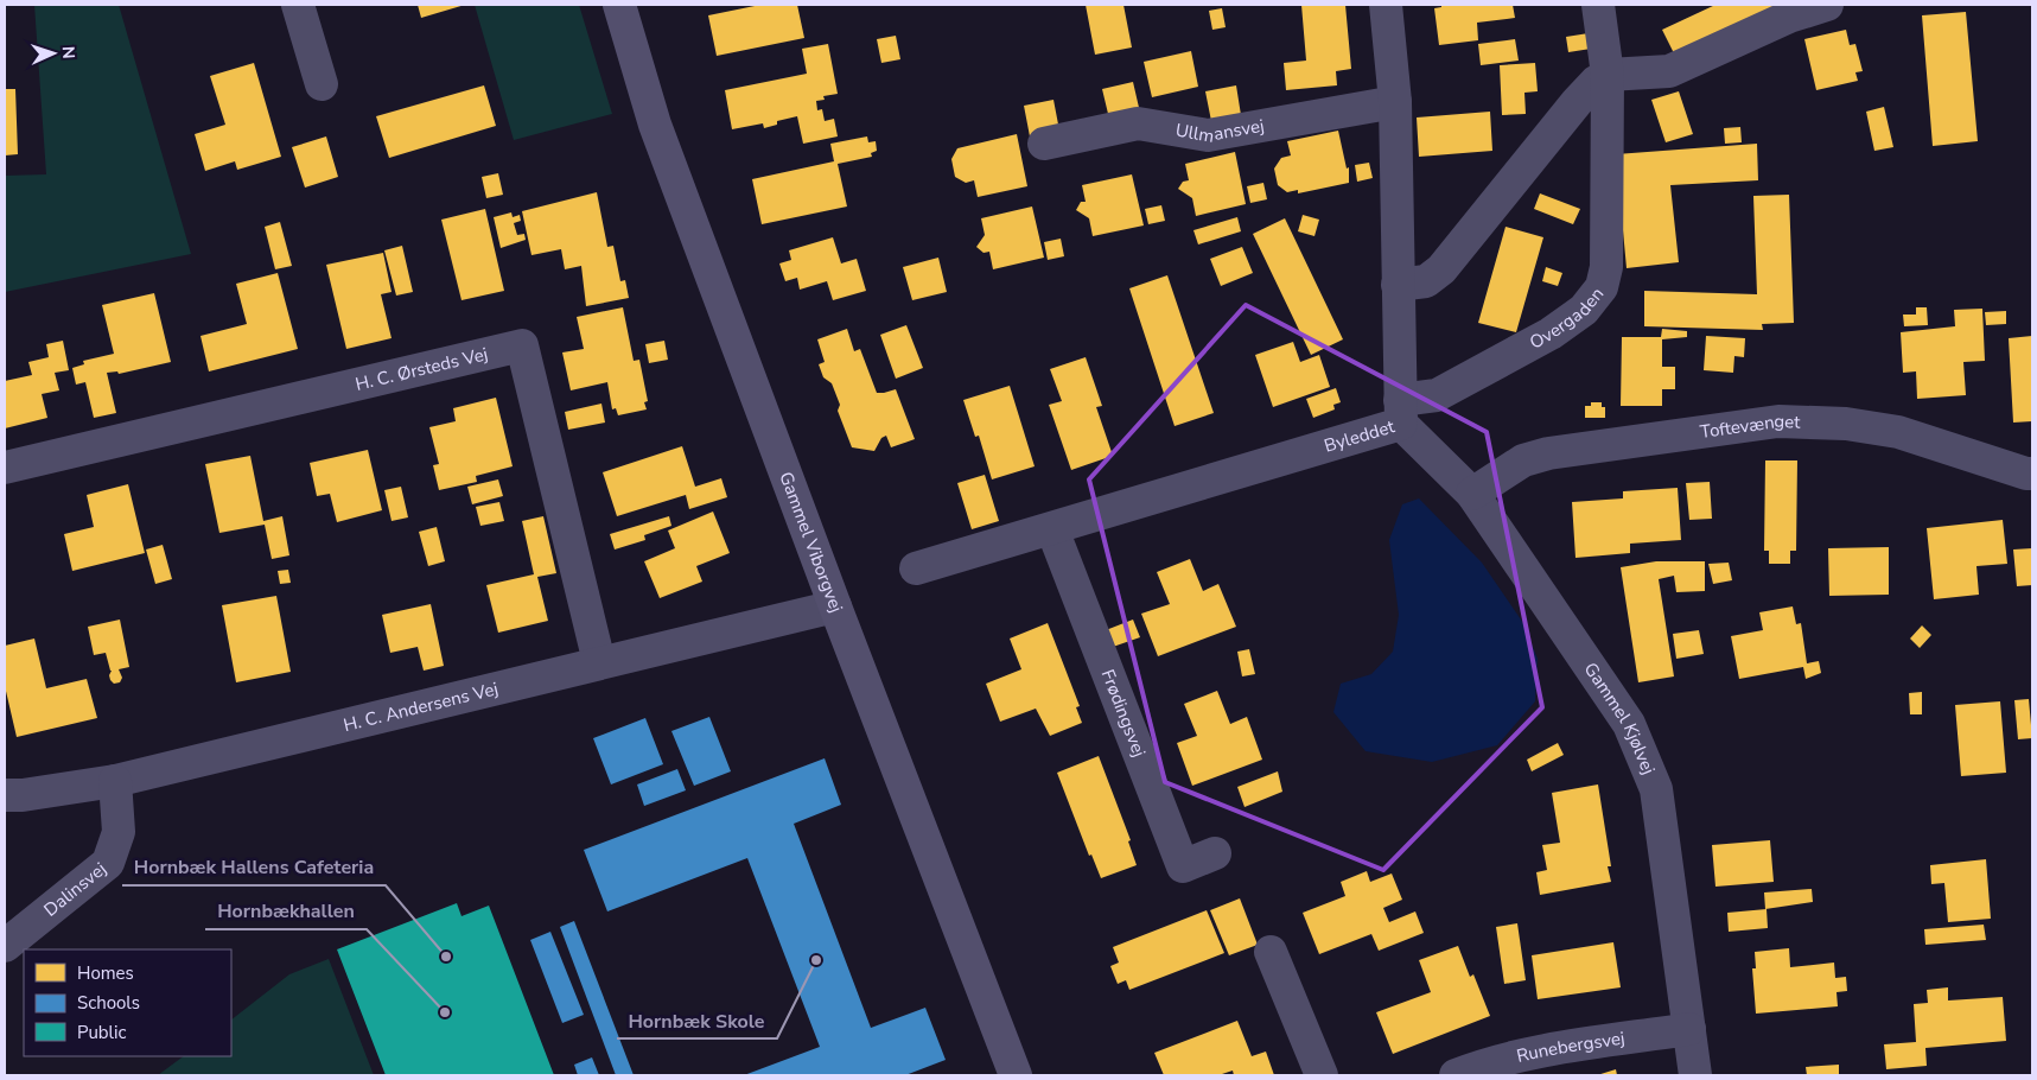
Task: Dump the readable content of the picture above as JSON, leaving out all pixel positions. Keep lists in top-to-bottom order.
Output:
{
  "streets": {
    "main road": ["Gammel Viborgvej"],
    "street": [
      "Ullmansvej",
      "Overgaden",
      "H. C. Ørsteds Vej",
      "Toftevænget",
      "Byleddet",
      "H. C. Andersens Vej",
      "Frødingsvej",
      "Gammel Kjølvej",
      "Dalinsvej",
      "Runebergsvej"
    ]
  },
  "crossings": [
    ["Ullmansvej", "Byleddet"],
    ["Overgaden", "Byleddet"],
    ["Overgaden", "Gammel Kjølvej"],
    ["H. C. Ørsteds Vej", "H. C. Andersens Vej"],
    ["Toftevænget", "Gammel Kjølvej"],
    ["Byleddet", "Frødingsvej"],
    ["Byleddet", "Gammel Kjølvej"],
    ["Gammel Viborgvej", "H. C. Andersens Vej"],
    ["H. C. Andersens Vej", "Dalinsvej"],
    ["Gammel Kjølvej", "Runebergsvej"]
  ],
  "places": ["Hornbæk Hallens Cafeteria", "Hornbæk Skole", "Hornbækhallen"],
  "legend": ["Homes", "Schools", "Public"],
  "north": "right"
}
